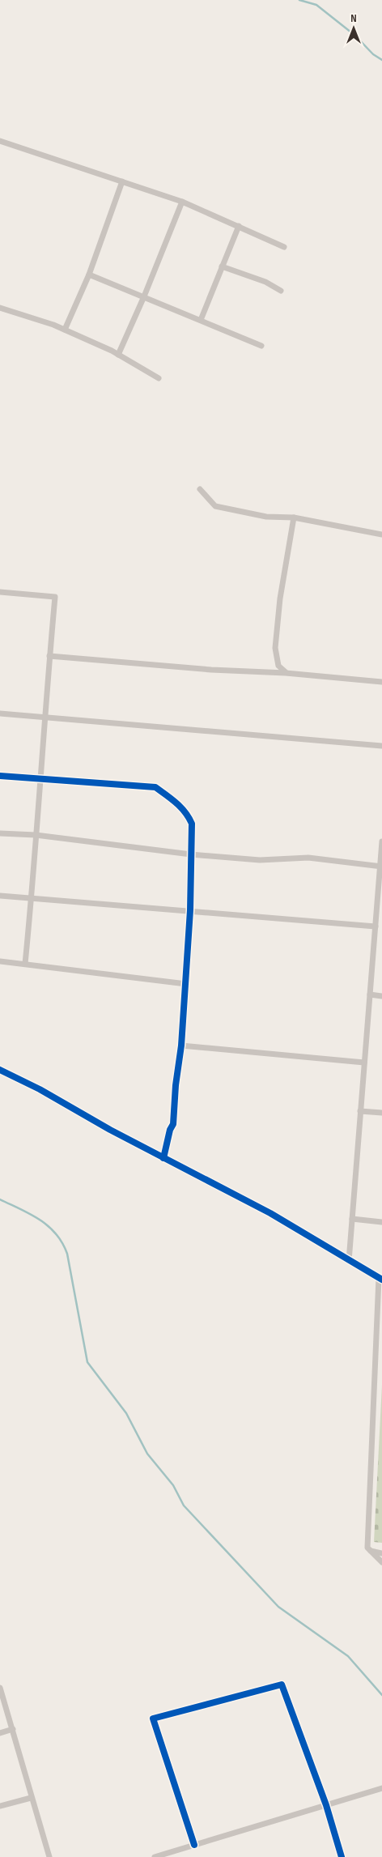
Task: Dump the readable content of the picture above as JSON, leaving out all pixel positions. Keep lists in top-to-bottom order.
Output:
{
  "north": "top"
}
